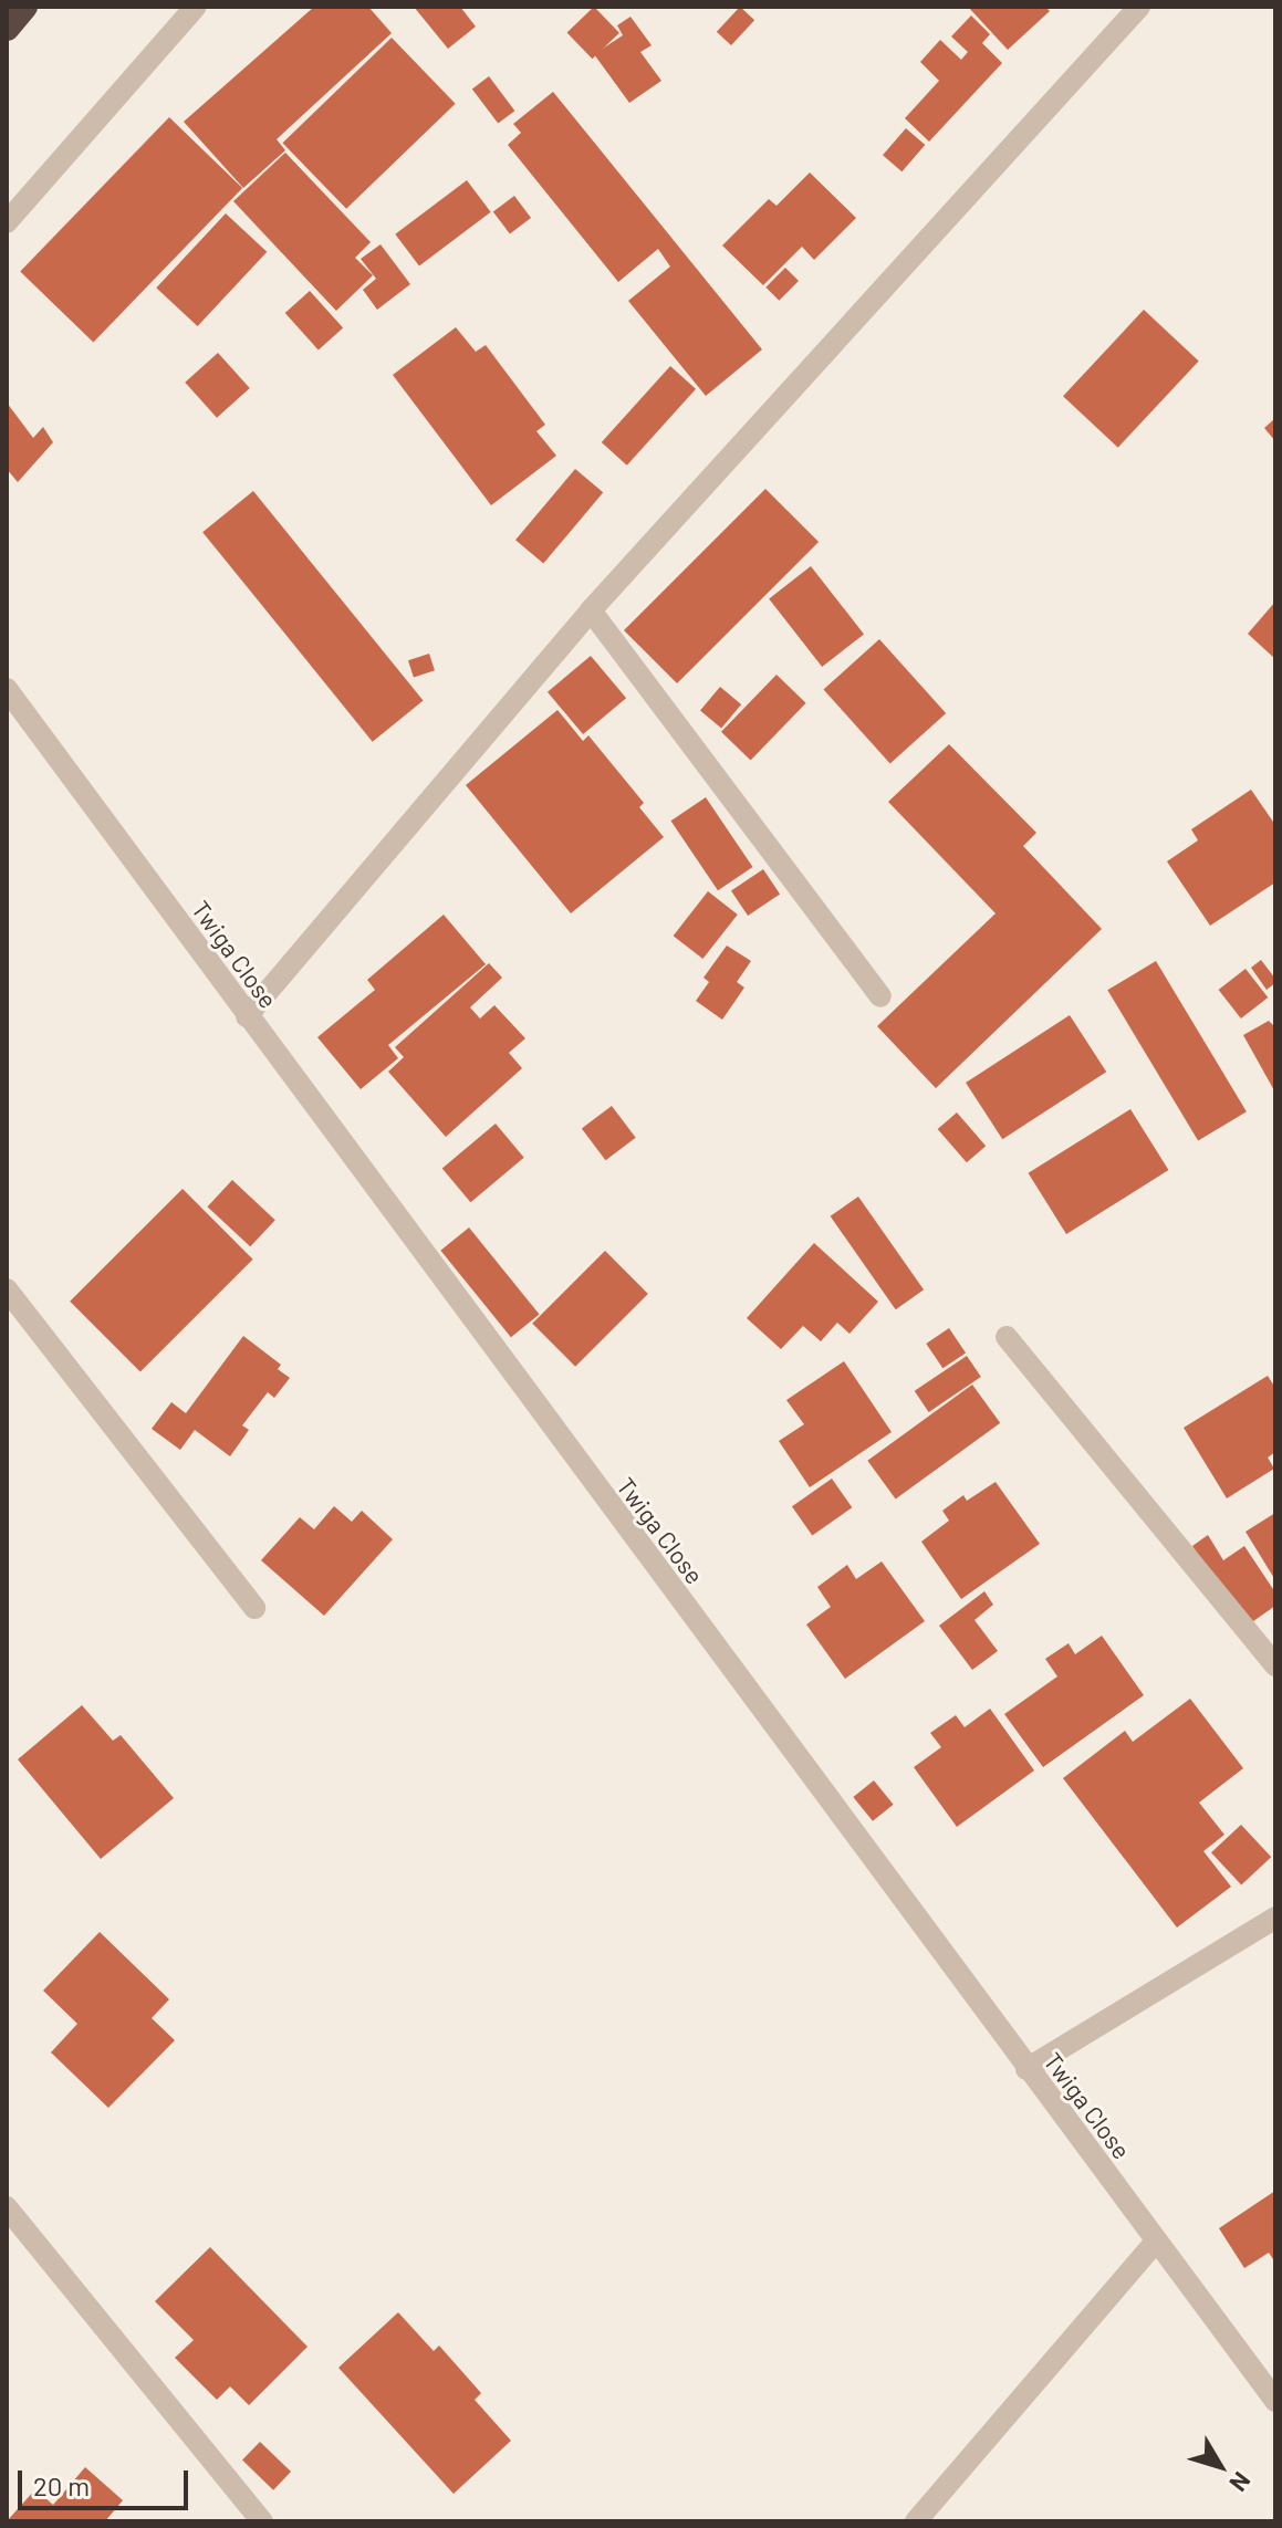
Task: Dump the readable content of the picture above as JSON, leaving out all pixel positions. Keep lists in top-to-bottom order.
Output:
{
  "streets": {
    "street": ["Twiga Close"]
  },
  "scale_bar": "20 m",
  "north": "bottom right"
}
